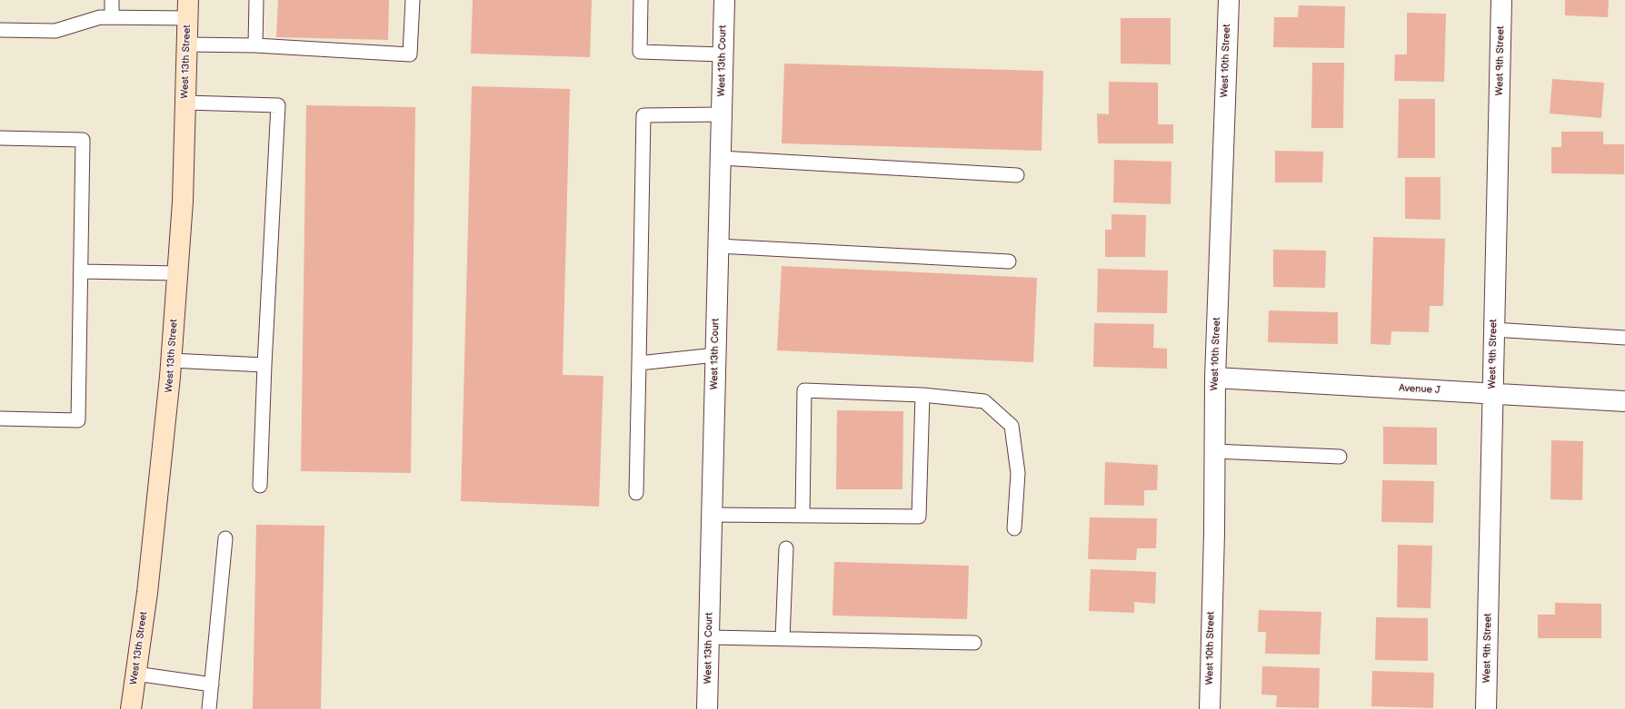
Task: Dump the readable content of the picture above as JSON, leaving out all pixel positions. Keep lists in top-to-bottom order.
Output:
{
  "streets": {
    "street": [
      "West 13th Court",
      "West 10th Street",
      "West 9th Street",
      "West 13th Street",
      "Avenue J"
    ]
  },
  "crossings": [
    ["West 10th Street", "Avenue J"],
    ["West 9th Street", "Avenue J"]
  ]
}
